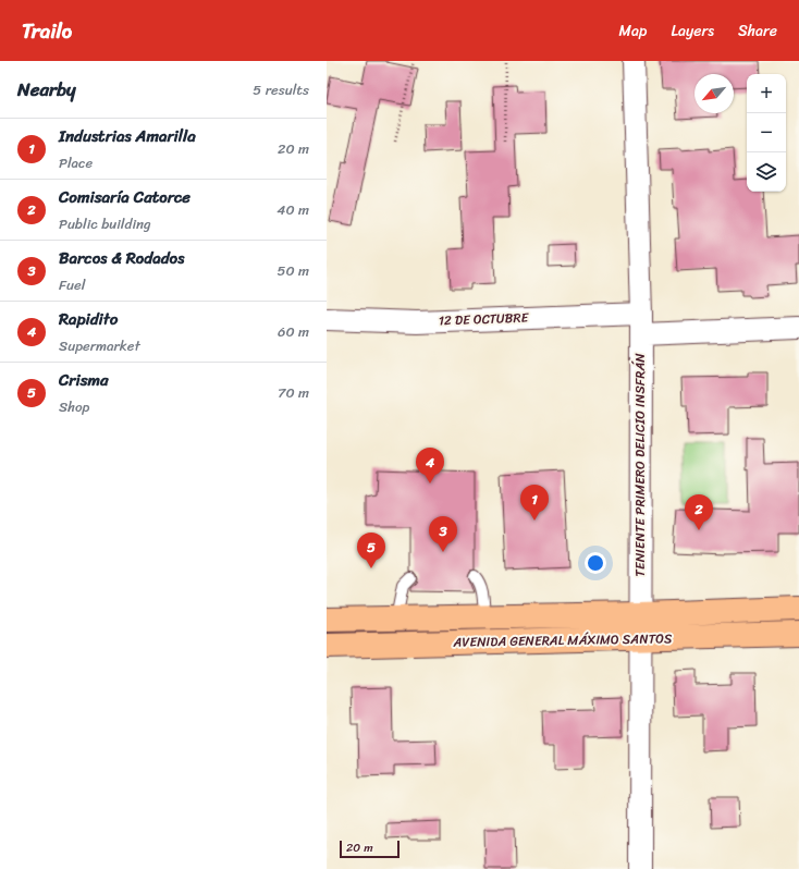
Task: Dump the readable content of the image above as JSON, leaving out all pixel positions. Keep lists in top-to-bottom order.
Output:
{
  "streets": {
    "main road": ["AVENIDA GENERAL MÁXIMO SANTOS"],
    "street": ["12 DE OCTUBRE", "TENIENTE PRIMERO DELICIO INSFRÁN"]
  },
  "crossings": [
    ["12 DE OCTUBRE", "TENIENTE PRIMERO DELICIO INSFRÁN"],
    ["TENIENTE PRIMERO DELICIO INSFRÁN", "AVENIDA GENERAL MÁXIMO SANTOS"]
  ],
  "scale_bar": "20 m",
  "north": "bottom left",
  "page": {
    "header": "Trailo",
    "nav": ["Map", "Layers", "Share"],
    "heading": ["Nearby", "5 results"],
    "map_buttons": ["+", "−"],
    "list": [
      {
        "mark": "1",
        "name": "Industrias Amarilla",
        "note": "Place",
        "value": "20 m"
      },
      {
        "mark": "2",
        "name": "Comisaría Catorce",
        "note": "Public building",
        "value": "40 m"
      },
      {
        "mark": "3",
        "name": "Barcos & Rodados",
        "note": "Fuel",
        "value": "50 m"
      },
      {
        "mark": "4",
        "name": "Rapidito",
        "note": "Supermarket",
        "value": "60 m"
      },
      {
        "mark": "5",
        "name": "Crisma",
        "note": "Shop",
        "value": "70 m"
      }
    ],
    "pins": [
      "4",
      "1",
      "2",
      "3",
      "5"
    ],
    "scale": "20 m"
  }
}
